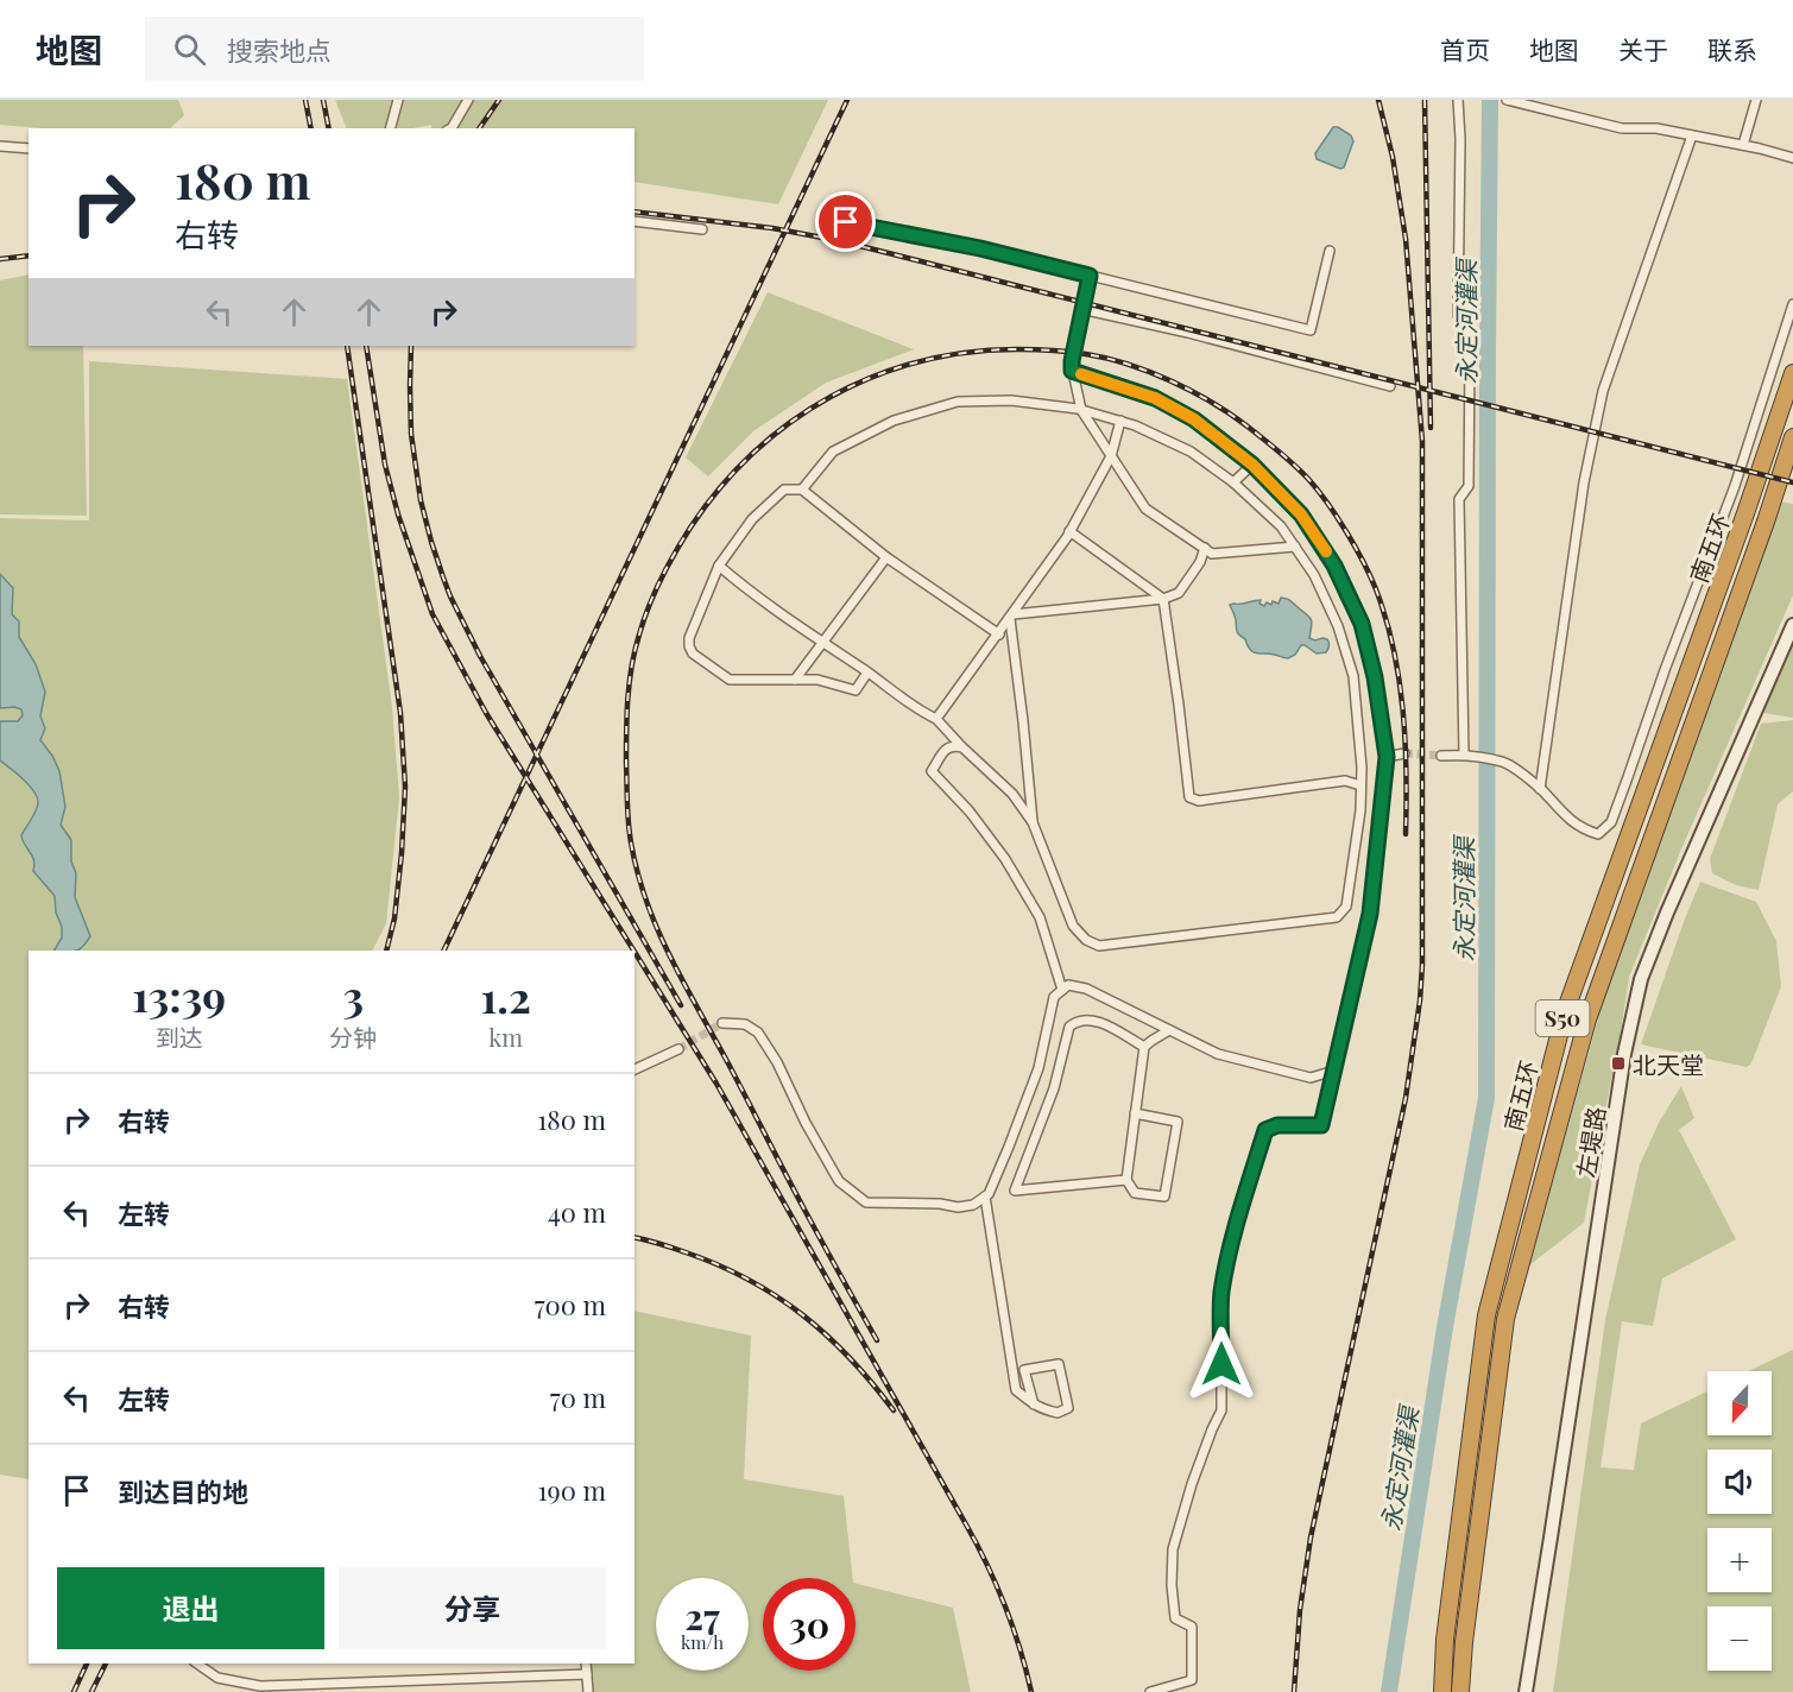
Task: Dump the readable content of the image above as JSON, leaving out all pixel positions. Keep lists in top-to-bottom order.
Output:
{
  "streets": {
    "highway": ["南五环", "S50"],
    "main road": ["左堤路"]
  },
  "water": ["永定河灌渠"],
  "places": {
    "transit": ["北天堂"]
  },
  "north": "bottom",
  "page": {
    "header": "地图",
    "search": "搜索地点",
    "nav": [
      "首页",
      "地图",
      "关于",
      "联系"
    ],
    "turn": ["180 m", "右转"],
    "eta": [
      "13:39",
      "到达",
      "3",
      "分钟",
      "1.2",
      "km"
    ],
    "list": [
      {
        "name": "右转",
        "value": "180 m"
      },
      {
        "name": "左转",
        "value": "40 m"
      },
      {
        "name": "右转",
        "value": "700 m"
      },
      {
        "name": "左转",
        "value": "70 m"
      },
      {
        "name": "到达目的地",
        "value": "190 m"
      }
    ],
    "map_buttons": ["+", "−"],
    "buttons": ["退出", "分享"],
    "speed": "27 km/h",
    "limit": "30"
  }
}
